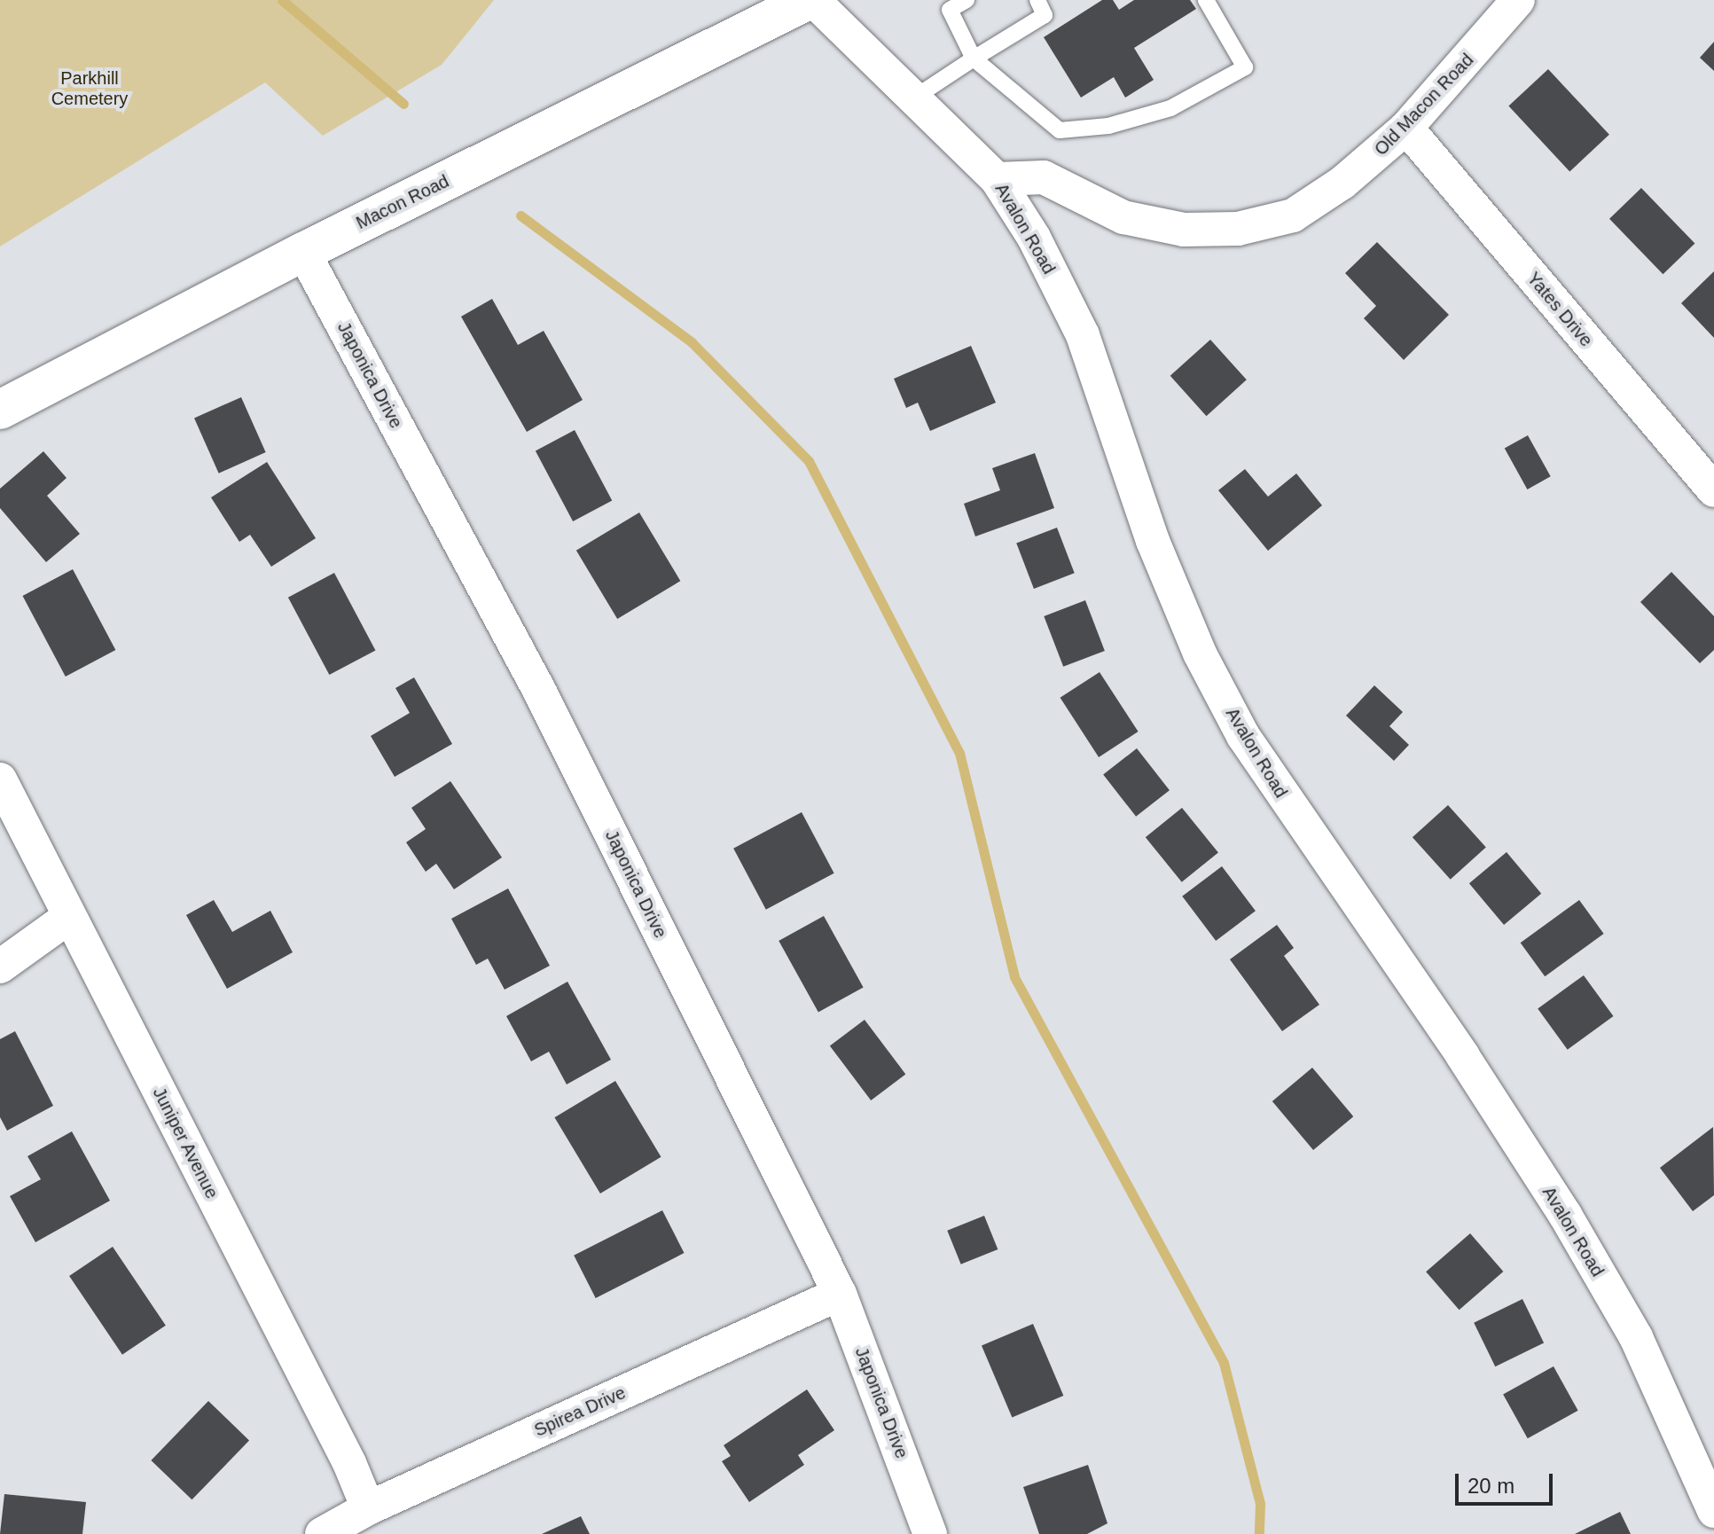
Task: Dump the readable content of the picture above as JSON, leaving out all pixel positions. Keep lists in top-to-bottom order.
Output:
{
  "streets": {
    "main road": ["Macon Road"],
    "street": [
      "Old Macon Road",
      "Avalon Road",
      "Yates Drive",
      "Japonica Drive",
      "Juniper Avenue",
      "Spirea Drive"
    ]
  },
  "crossings": [
    ["Old Macon Road", "Avalon Road"],
    ["Old Macon Road", "Yates Drive"],
    ["Macon Road", "Avalon Road"],
    ["Macon Road", "Japonica Drive"],
    ["Japonica Drive", "Spirea Drive"],
    ["Juniper Avenue", "Spirea Drive"]
  ],
  "parks": ["Parkhill Cemetery"],
  "scale_bar": "20 m"
}
